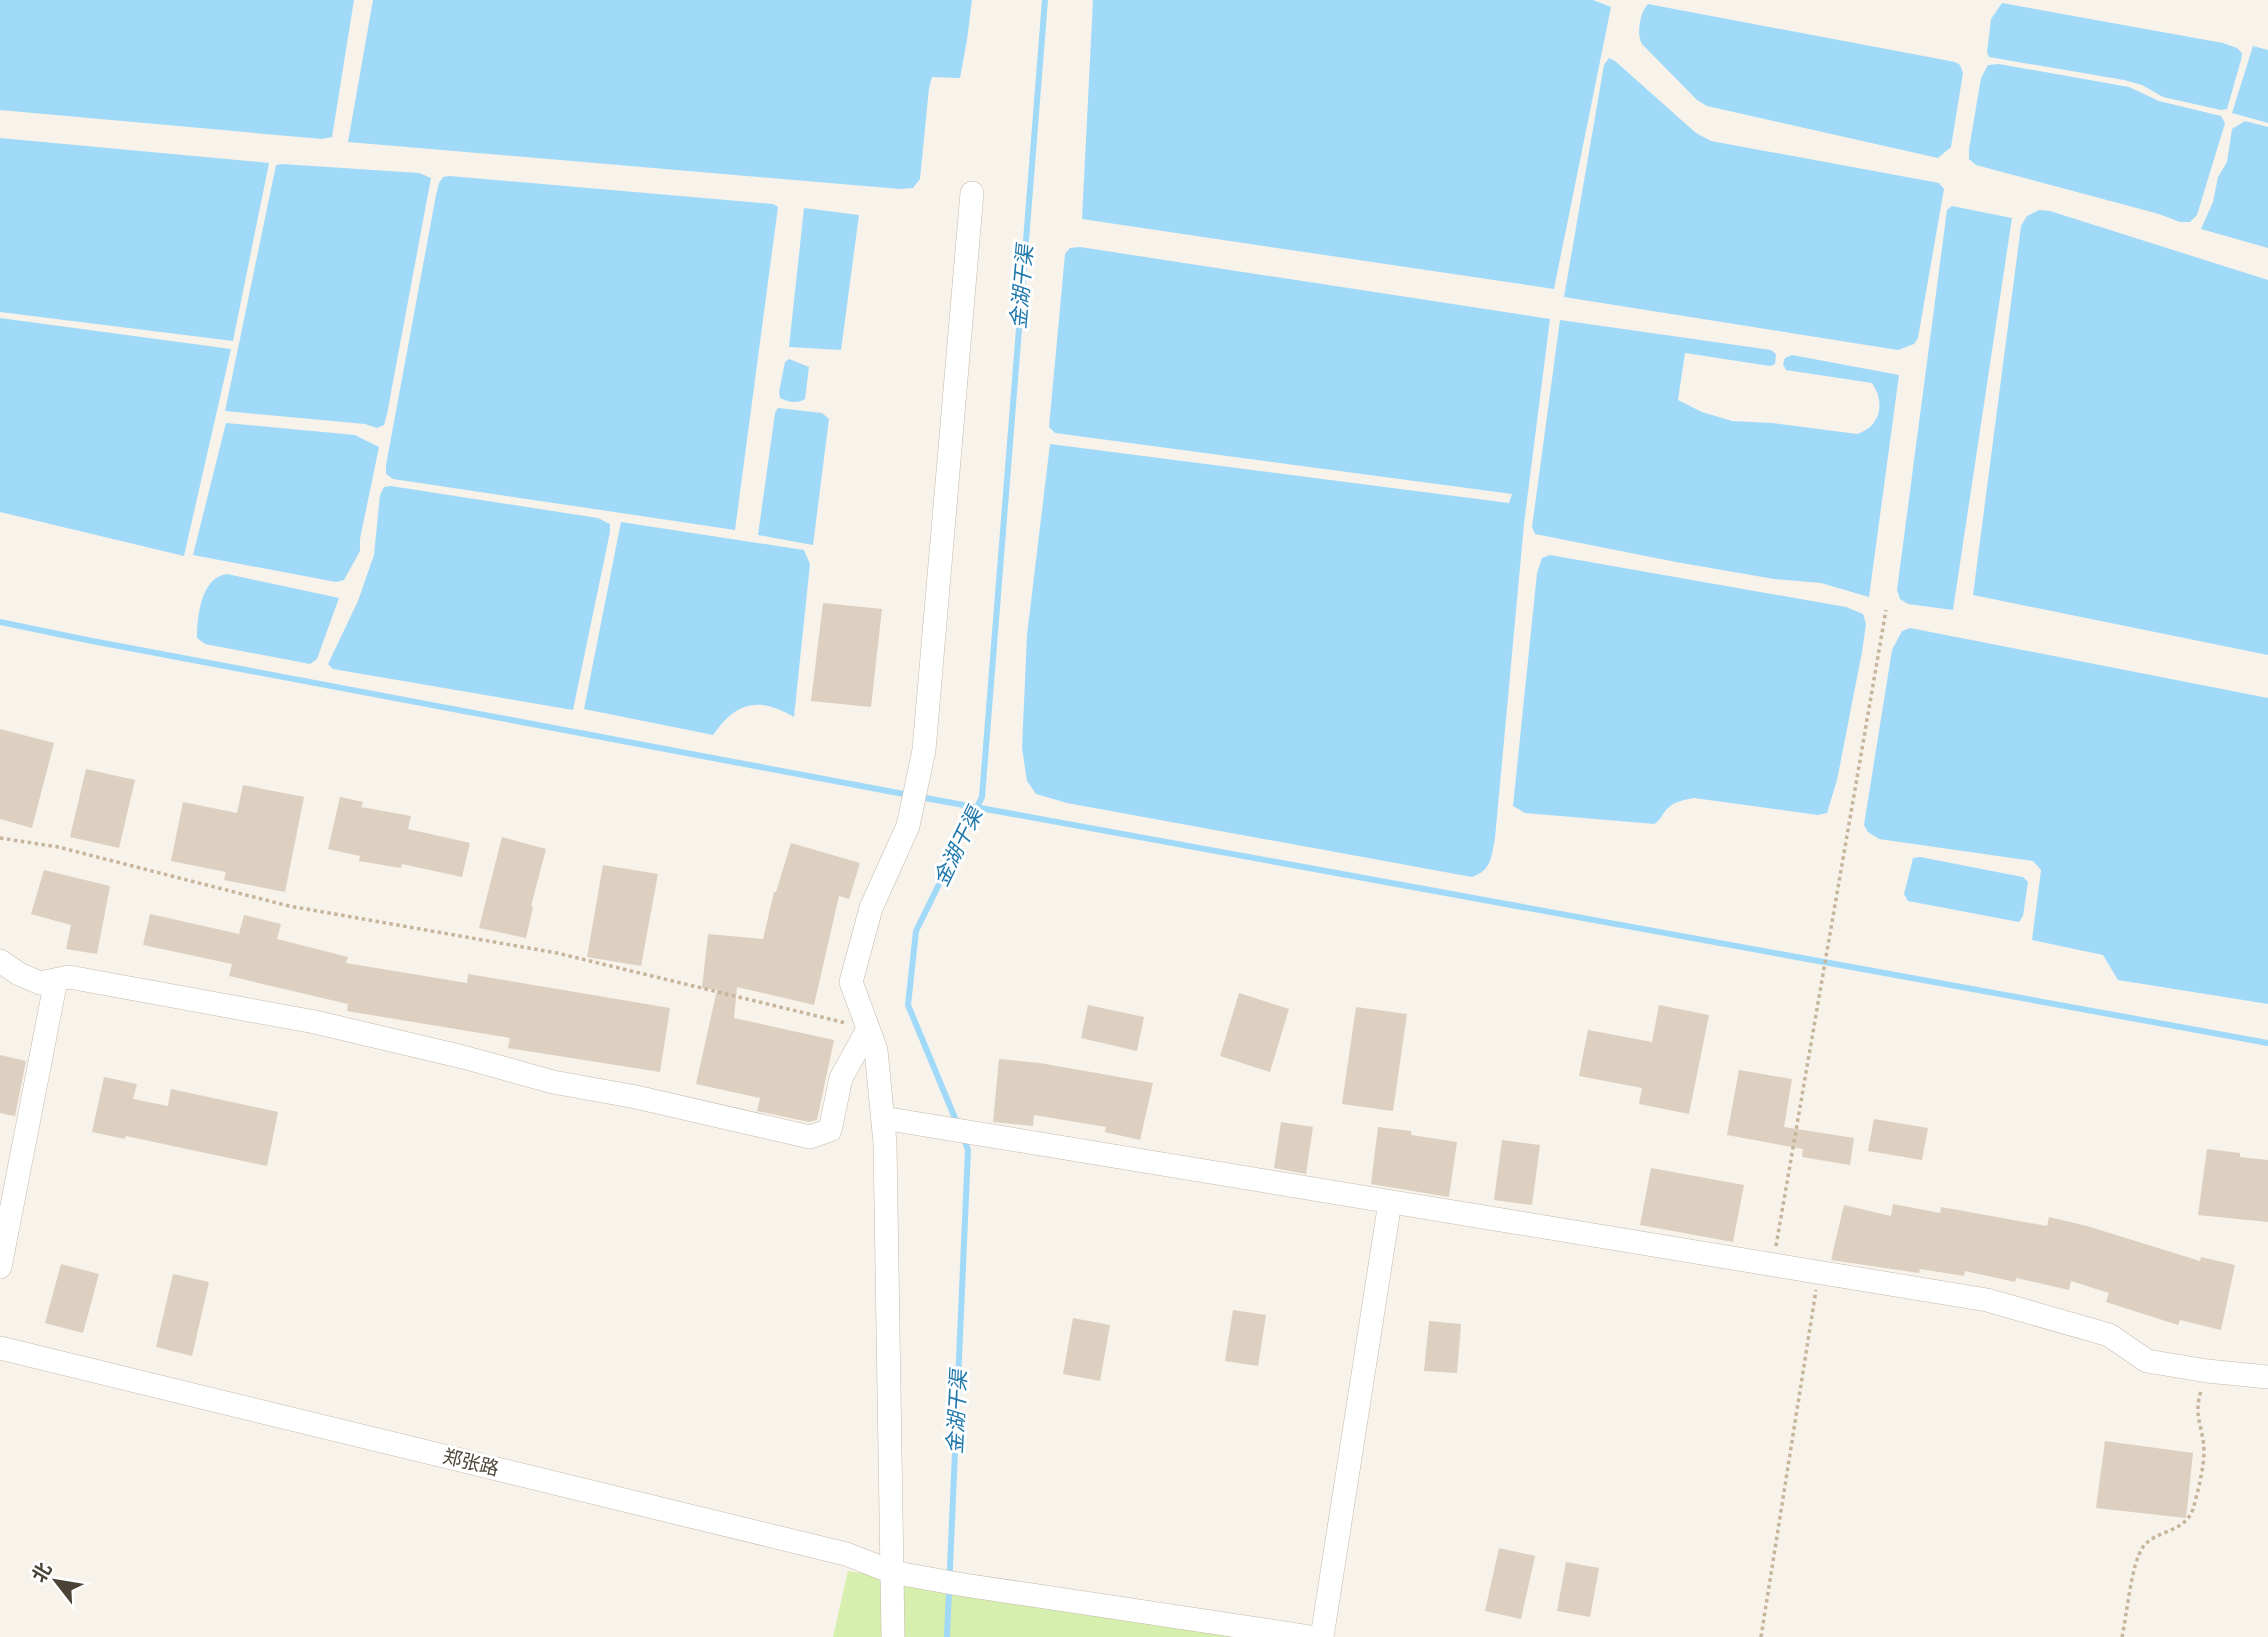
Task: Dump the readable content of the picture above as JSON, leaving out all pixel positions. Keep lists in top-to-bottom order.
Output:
{
  "streets": {
    "street": ["郑张路"]
  },
  "water": ["金湖干渠"],
  "north": "top left"
}
